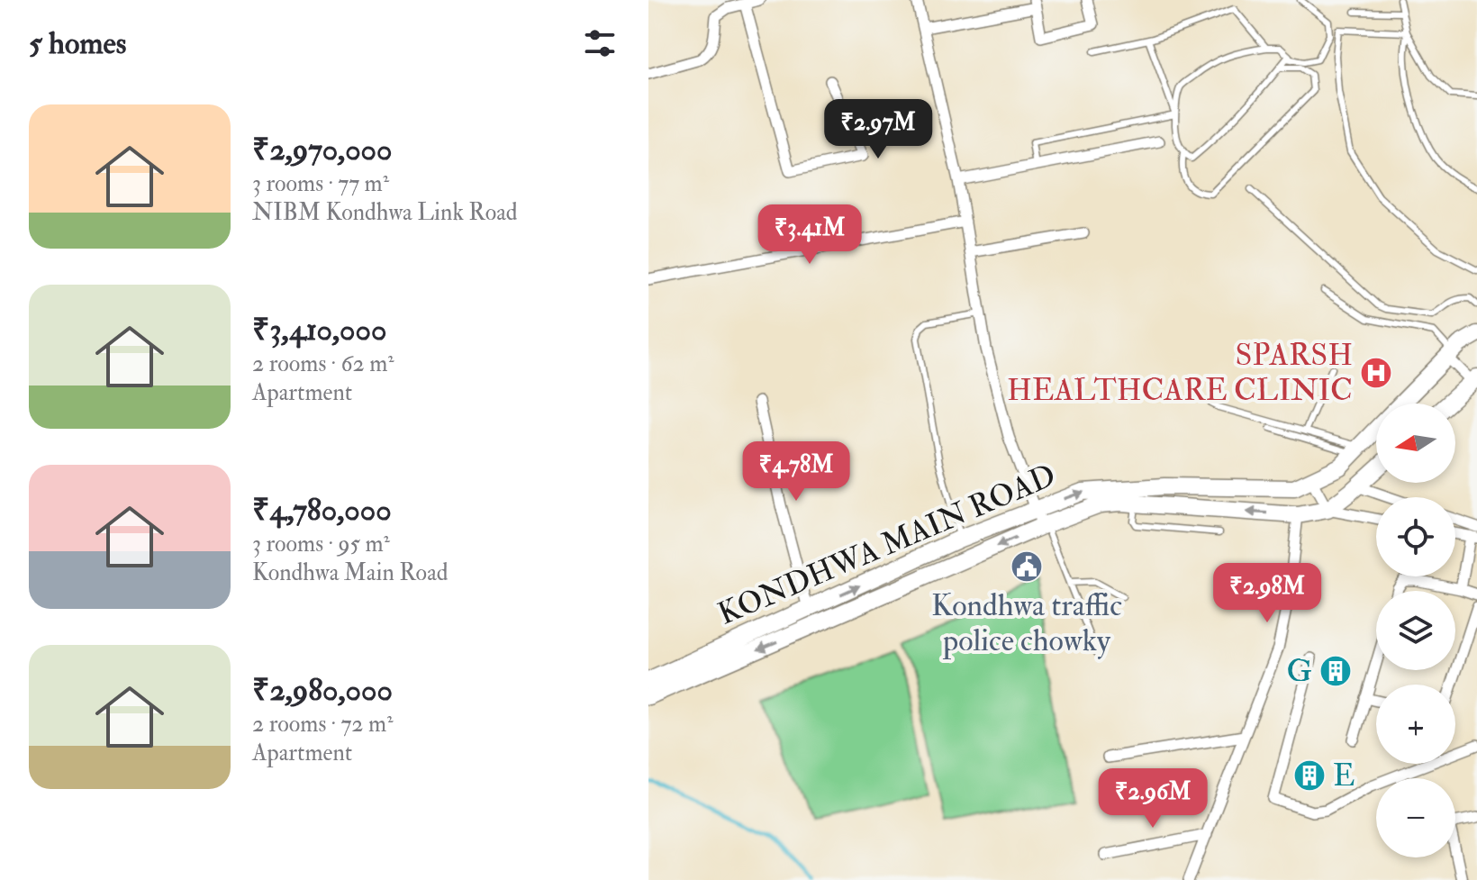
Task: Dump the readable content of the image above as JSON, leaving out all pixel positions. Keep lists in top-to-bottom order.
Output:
{
  "streets": {
    "main road": ["KONDHWA MAIN ROAD"]
  },
  "places": {
    "hospital": ["SPARSH HEALTHCARE CLINIC"],
    "public building": ["Kondhwa traffic police chowky"],
    "building": ["G", "E"]
  },
  "north": "left",
  "page": {
    "heading": "5 homes",
    "list": [
      {
        "name": "₹2,970,000",
        "note": "3 rooms · 77 m² · NIBM Kondhwa Link Road"
      },
      {
        "name": "₹3,410,000",
        "note": "2 rooms · 62 m² · Apartment"
      },
      {
        "name": "₹4,780,000",
        "note": "3 rooms · 95 m² · Kondhwa Main Road"
      },
      {
        "name": "₹2,980,000",
        "note": "2 rooms · 72 m² · Apartment"
      }
    ],
    "price": [
      "₹2.97M",
      "₹3.41M",
      "₹4.78M",
      "₹2.98M",
      "₹2.96M"
    ],
    "map_buttons": ["+", "−"]
  }
}
